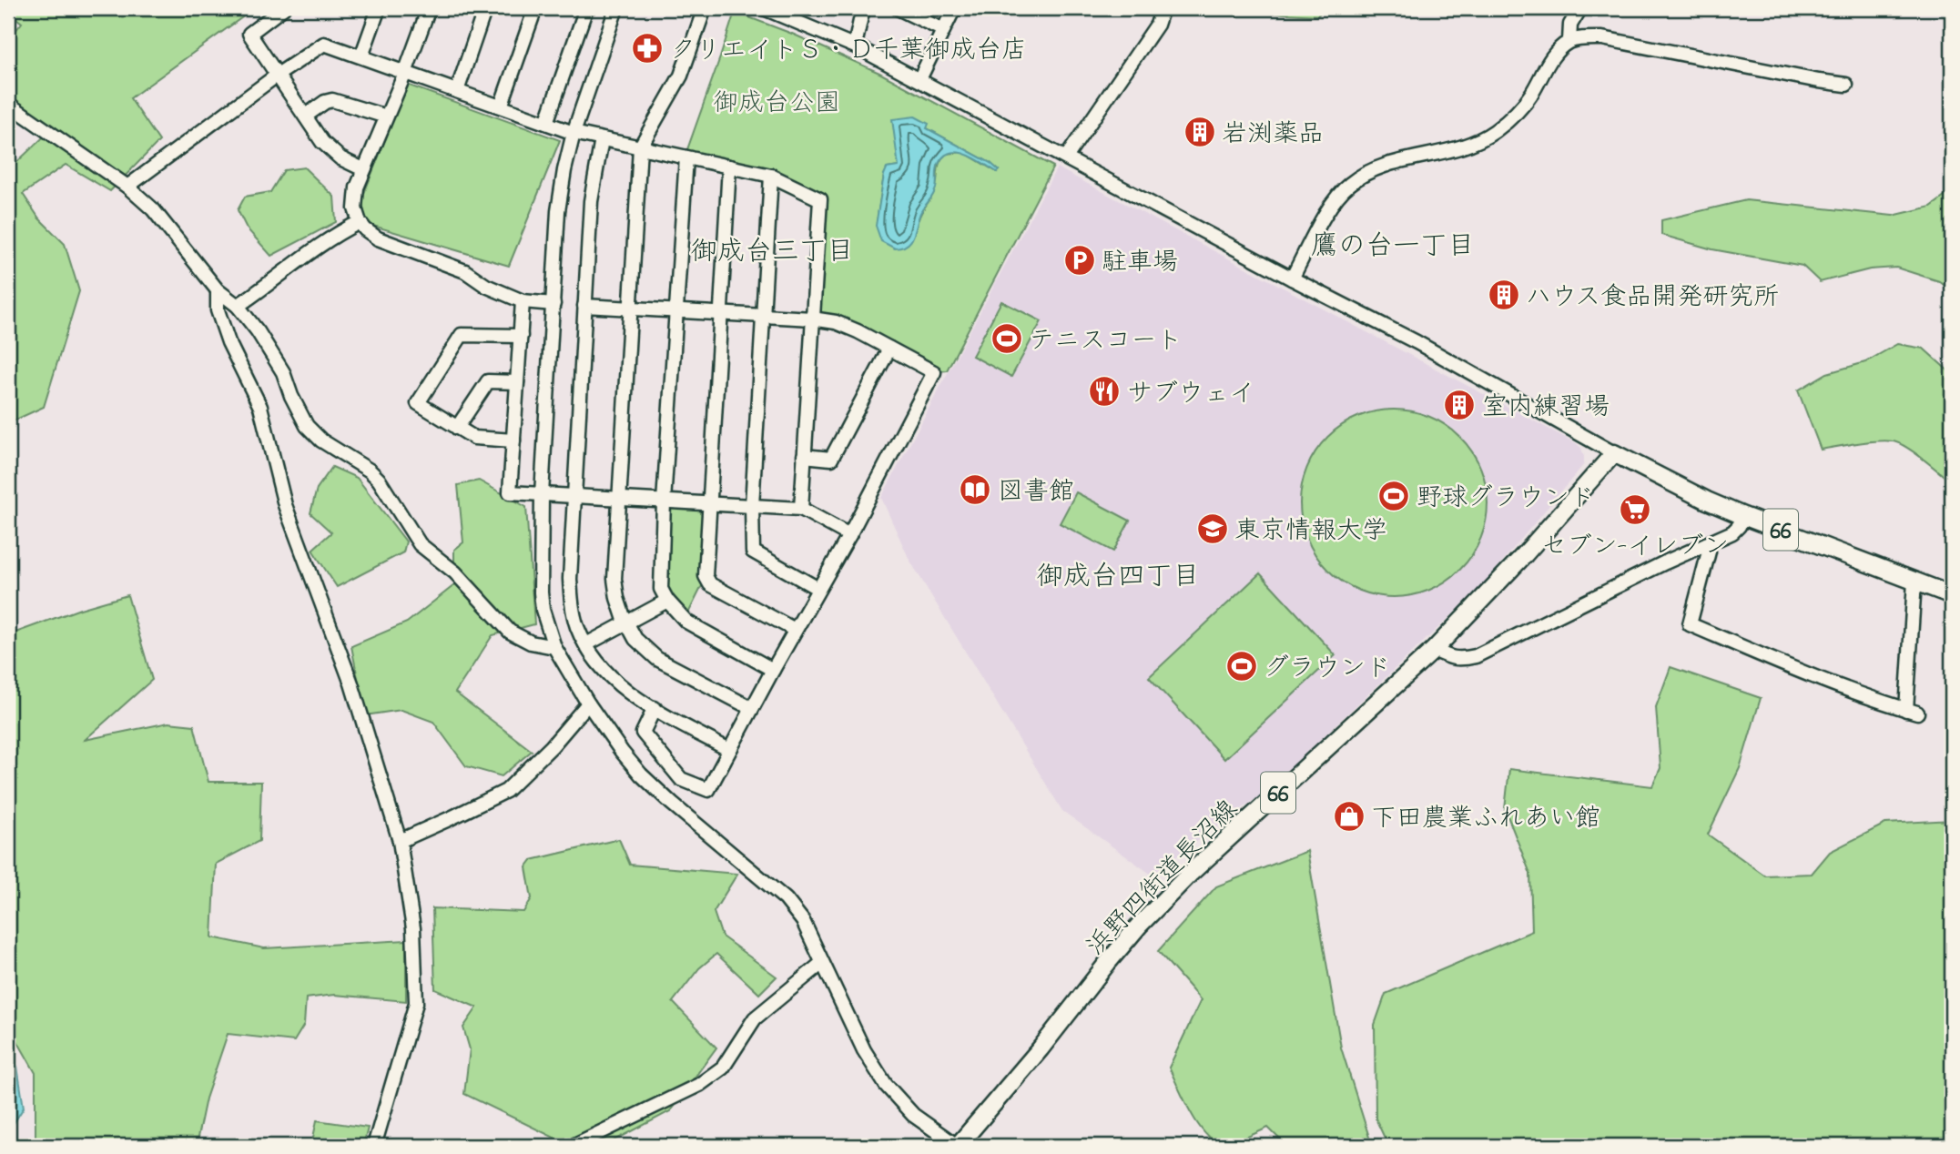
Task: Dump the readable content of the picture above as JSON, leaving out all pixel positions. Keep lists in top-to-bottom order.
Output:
{
  "streets": {
    "main road": ["66", "浜野四街道長沼線"]
  },
  "crossings": [
    ["66", "浜野四街道長沼線"]
  ],
  "districts": ["鷹の台一丁目", "御成台三丁目", "御成台四丁目"],
  "parks": ["御成台公園"],
  "places": {
    "pharmacy": ["クリエイトＳ・Ｄ千葉御成台店"],
    "building": ["岩渕薬品", "ハウス食品開発研究所", "室内練習場"],
    "parking": ["駐車場"],
    "sports": ["テニスコート", "野球グラウンド", "グラウンド"],
    "restaurant": ["サブウェイ"],
    "library": ["図書館"],
    "supermarket": ["セブン-イレブン"],
    "school or university": ["東京情報大学"],
    "shop": ["下田農業ふれあい館"]
  }
}
